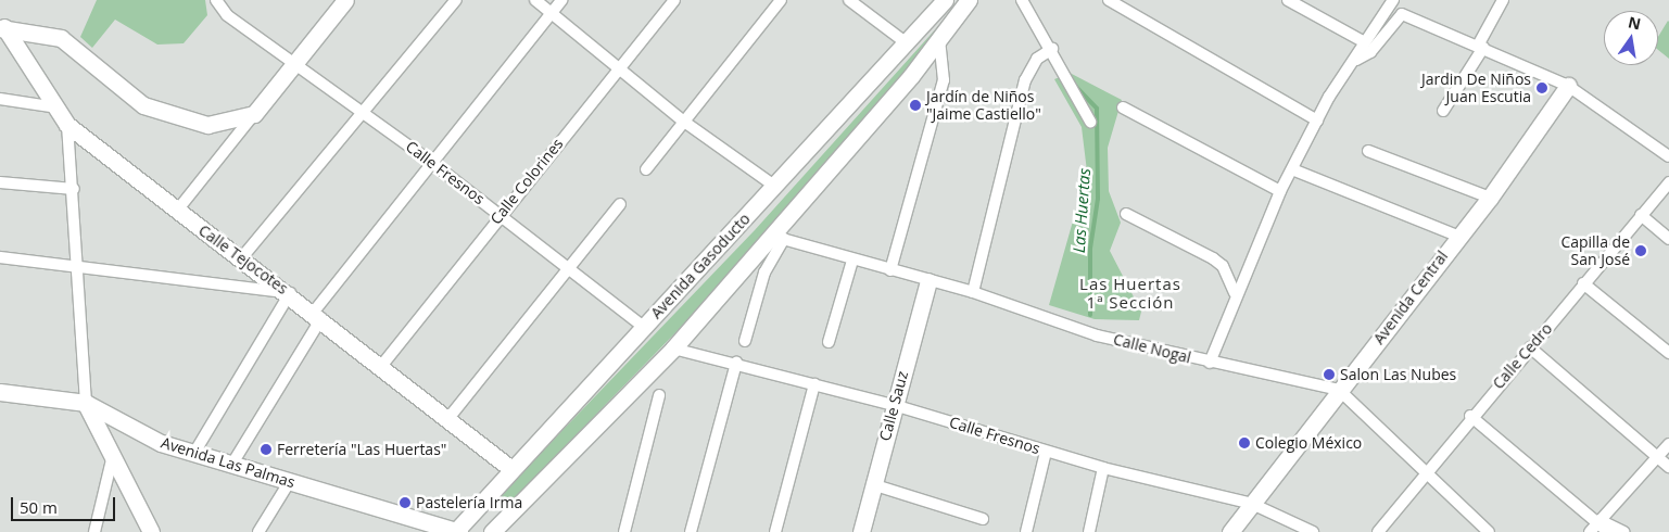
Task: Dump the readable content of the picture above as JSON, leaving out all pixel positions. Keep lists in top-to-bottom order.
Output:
{
  "streets": {
    "street": [
      "Calle Fresnos",
      "Calle Colorines",
      "Calle Tejocotes",
      "Avenida Gasoducto",
      "Avenida Central",
      "Calle Nogal",
      "Calle Cedro",
      "Calle Sauz",
      "Avenida Las Palmas"
    ]
  },
  "crossings": [
    ["Calle Fresnos", "Calle Colorines"],
    ["Calle Fresnos", "Avenida Gasoducto"],
    ["Calle Fresnos", "Avenida Central"],
    ["Calle Fresnos", "Calle Sauz"],
    ["Calle Colorines", "Calle Tejocotes"],
    ["Calle Tejocotes", "Avenida Gasoducto"],
    ["Avenida Gasoducto", "Calle Nogal"],
    ["Avenida Gasoducto", "Avenida Las Palmas"],
    ["Avenida Central", "Calle Nogal"],
    ["Calle Nogal", "Calle Sauz"]
  ],
  "districts": ["Las Huertas 1ª Sección"],
  "water": ["Las Huertas"],
  "places": [
    "Jardin De Niños Juan Escutia",
    "Jardín de Niños \"Jaime Castiello\"",
    "Capilla de San José",
    "Salon Las Nubes",
    "Colegio México",
    "Ferretería \"Las Huertas\"",
    "Pastelería Irma"
  ],
  "scale_bar": "50 m",
  "north": "top"
}
